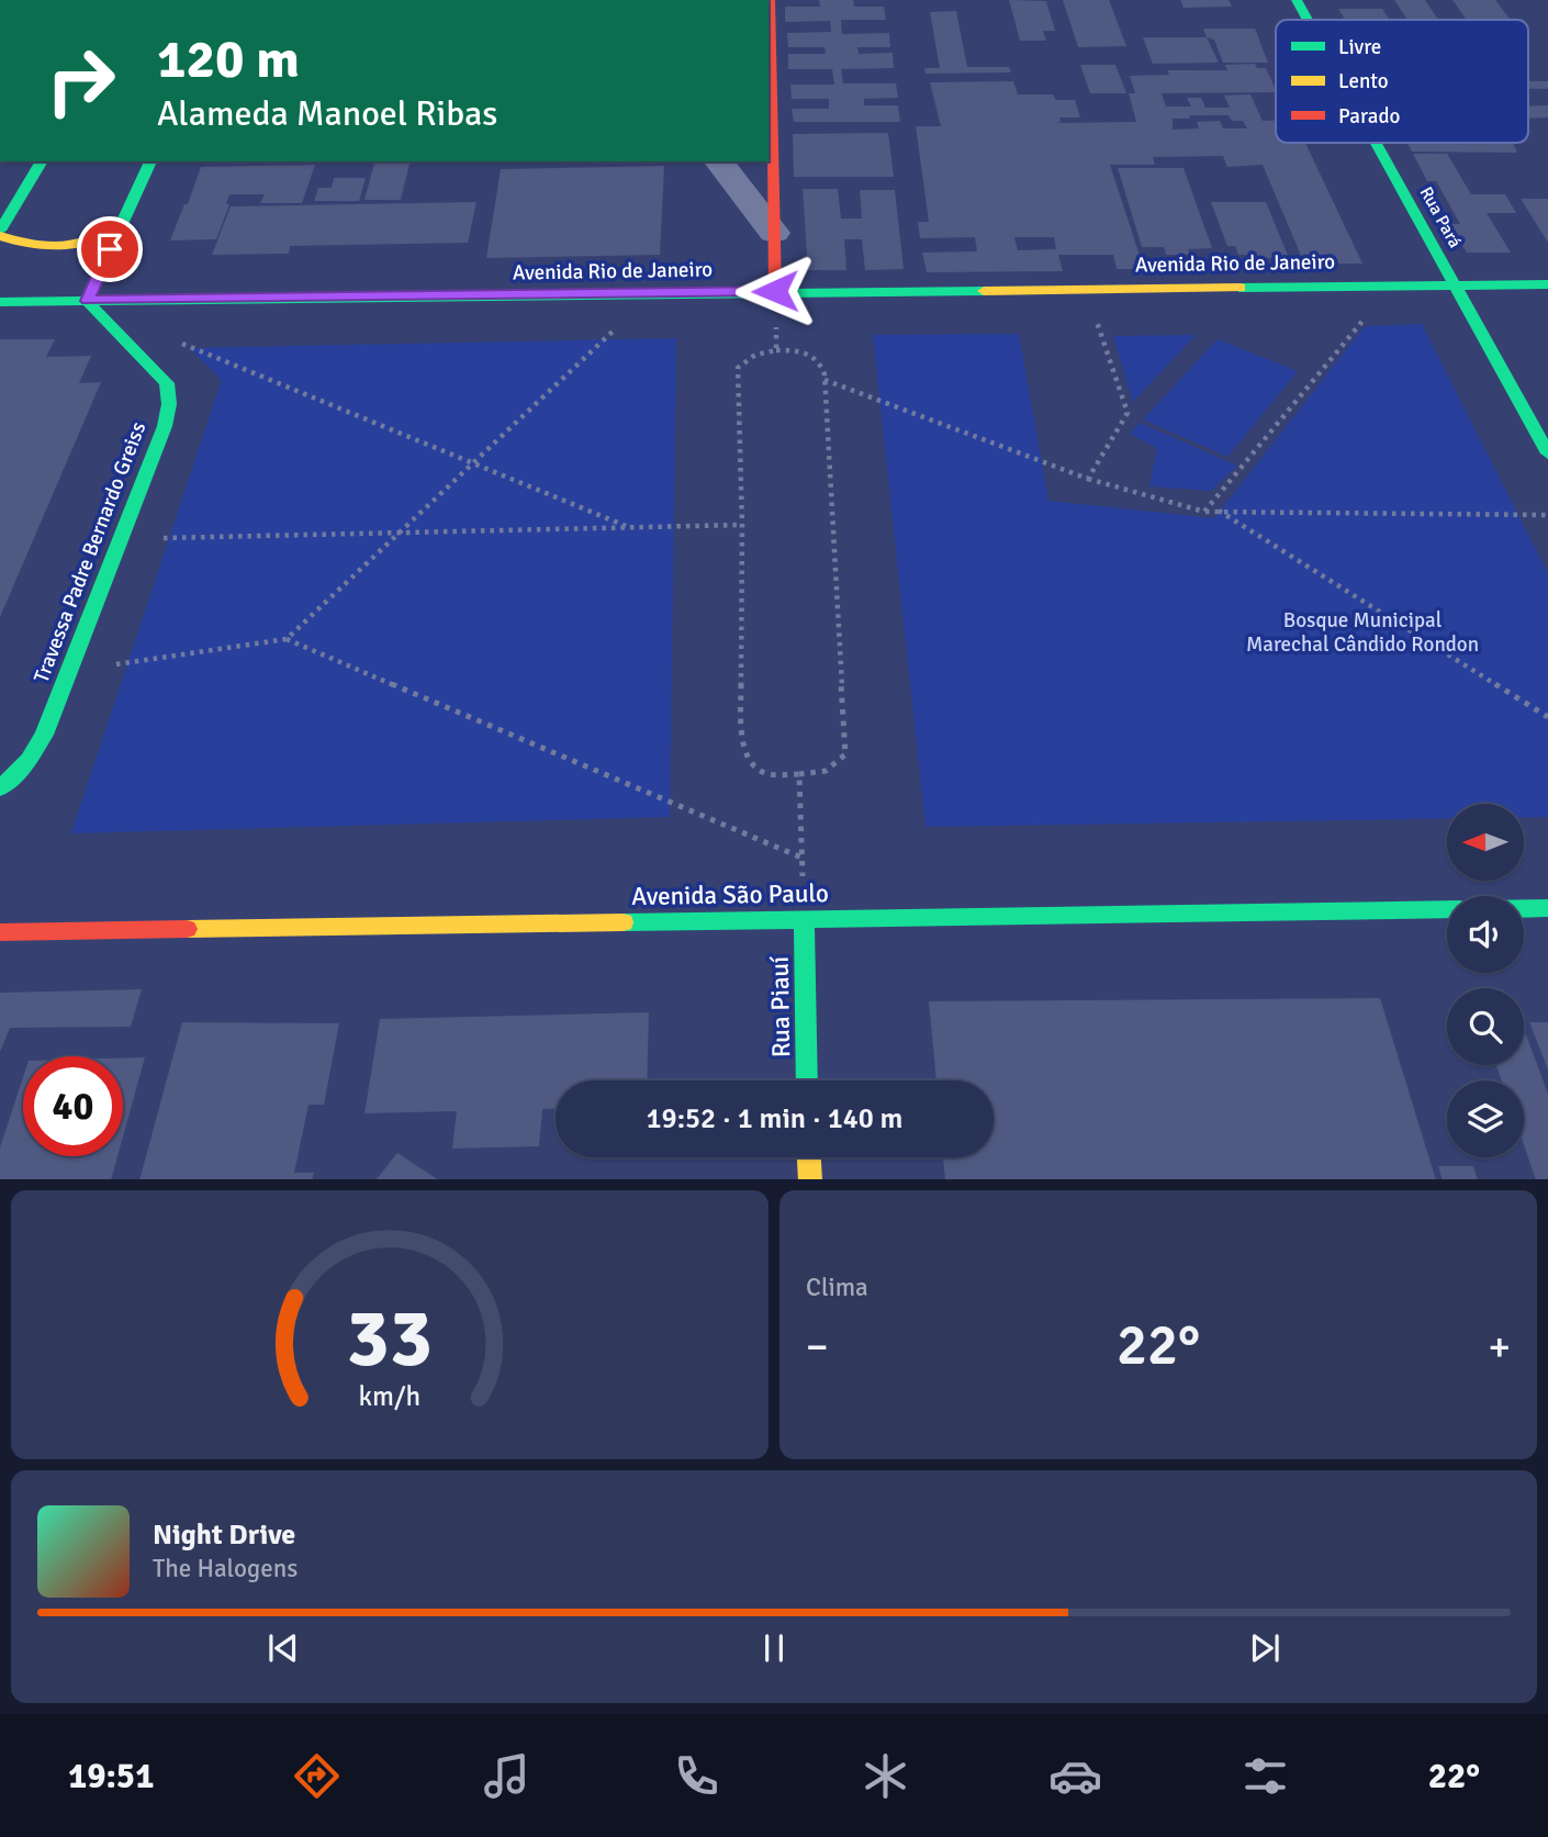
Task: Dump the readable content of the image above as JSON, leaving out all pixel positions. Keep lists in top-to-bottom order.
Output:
{
  "streets": {
    "street": [
      "Rua Pará",
      "Avenida Rio de Janeiro",
      "Travessa Padre Bernardo Greiss",
      "Avenida São Paulo",
      "Rua Piauí"
    ]
  },
  "crossings": [
    ["Rua Pará", "Avenida Rio de Janeiro"],
    ["Avenida Rio de Janeiro", "Travessa Padre Bernardo Greiss"],
    ["Avenida São Paulo", "Rua Piauí"]
  ],
  "parks": ["Bosque Municipal Marechal Cândido Rondon"],
  "legend": ["Livre", "Lento", "Parado"],
  "north": "left",
  "page": {
    "turn": ["120 m", "Alameda Manoel Ribas"],
    "limit": "40",
    "trip": "19:52 · 1 min · 140 m",
    "tile": "Clima",
    "heat": ["−", "22°", "+"],
    "song": ["Night Drive", "The Halogens"],
    "tabs": ["19:51", "22°"],
    "gauge": ["33", "km/h"]
  }
}
